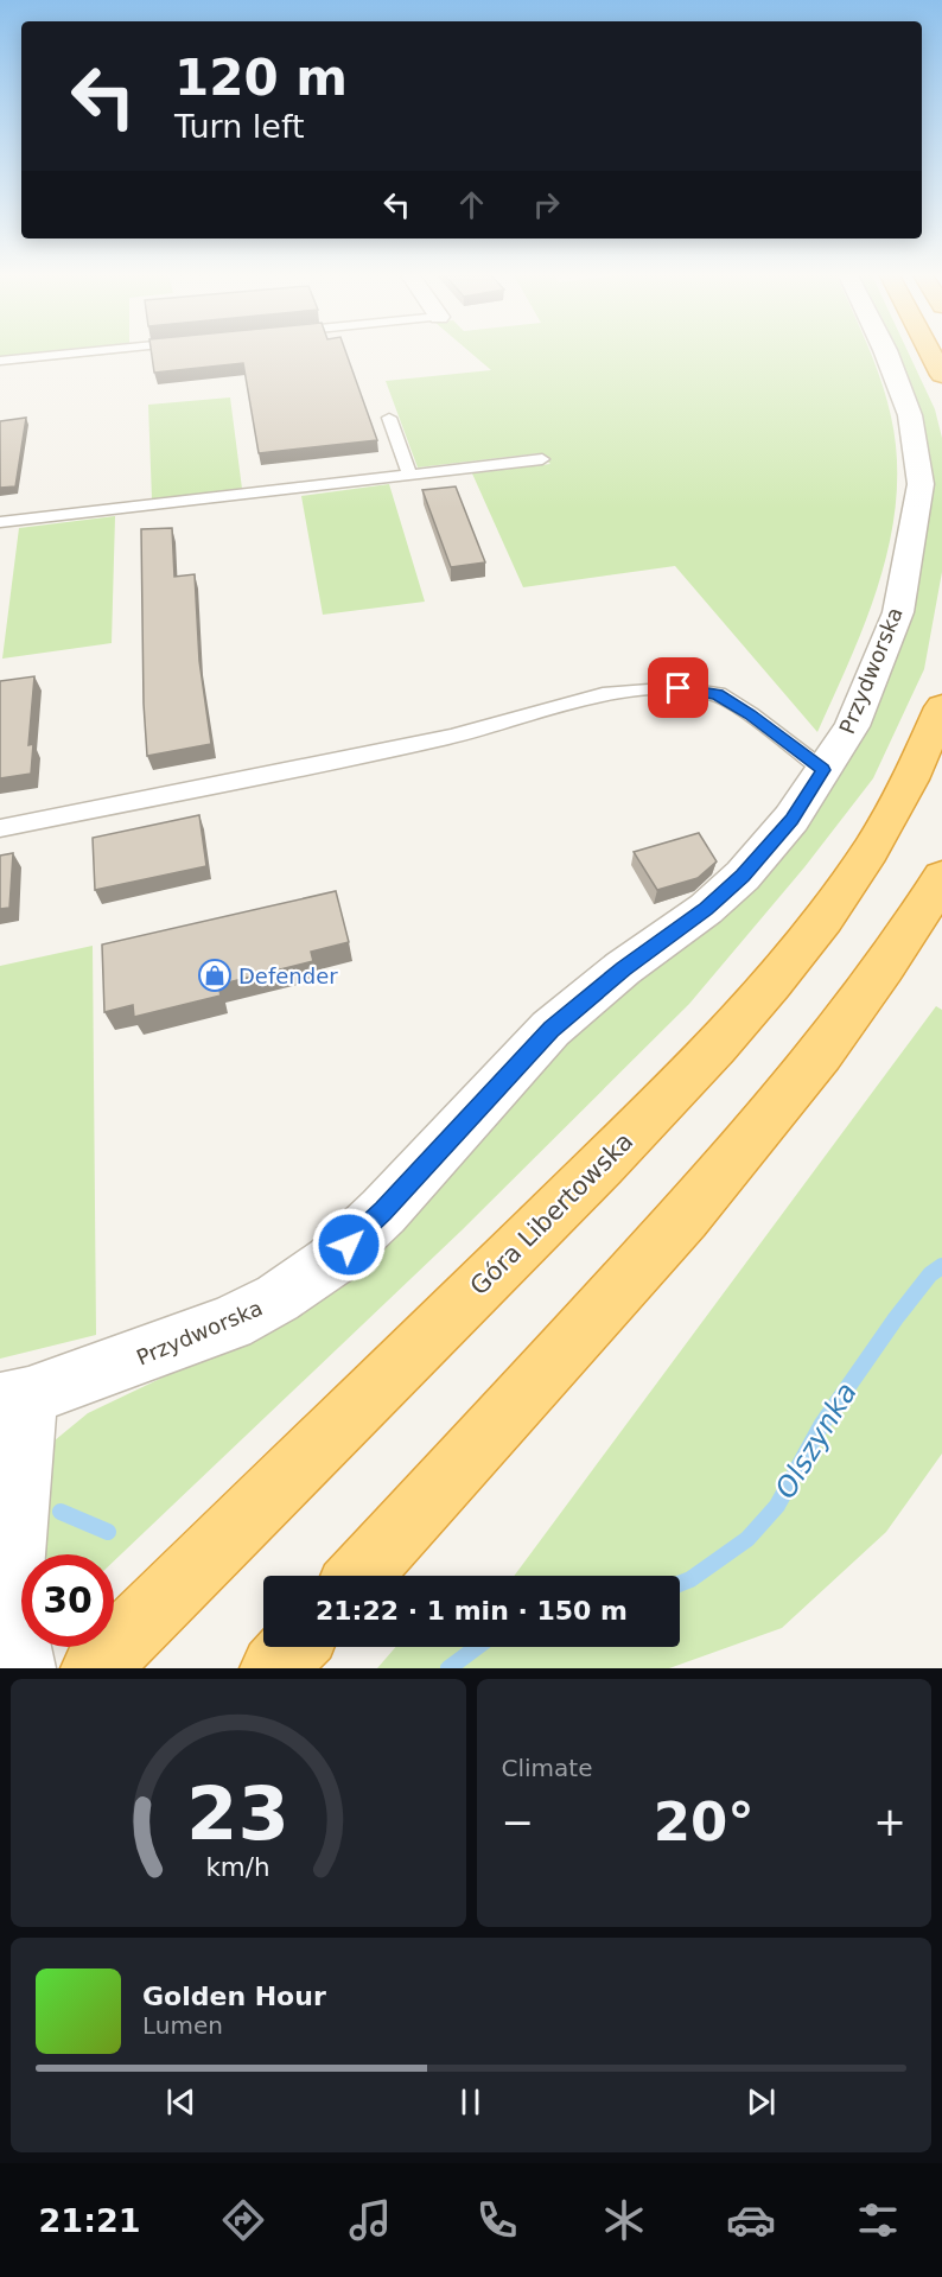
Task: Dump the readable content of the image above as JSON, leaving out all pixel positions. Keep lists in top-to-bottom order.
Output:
{
  "streets": {
    "highway": ["Góra Libertowska"],
    "street": ["Przydworska"]
  },
  "water": ["Olszynka"],
  "places": {
    "shop": ["Defender"]
  },
  "page": {
    "turn": ["120 m", "Turn left"],
    "limit": "30",
    "trip": "21:22 · 1 min · 150 m",
    "tile": "Climate",
    "heat": ["−", "20°", "+"],
    "song": ["Golden Hour", "Lumen"],
    "tabs": "21:21",
    "gauge": ["23", "km/h"]
  }
}
